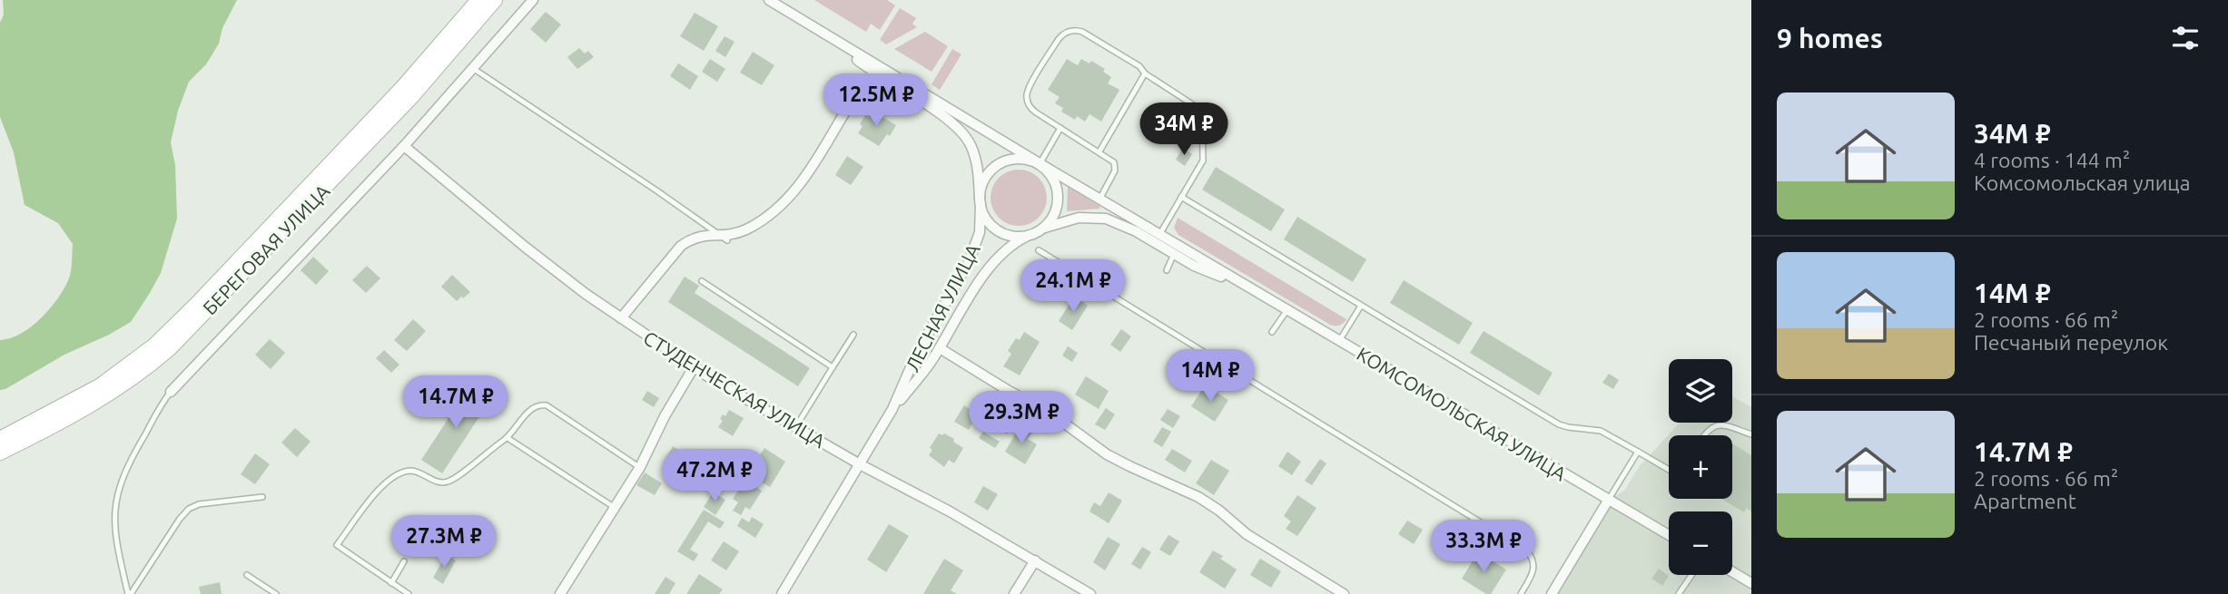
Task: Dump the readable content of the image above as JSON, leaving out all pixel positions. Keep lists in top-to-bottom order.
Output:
{
  "streets": {
    "main road": ["БЕРЕГОВАЯ УЛИЦА"],
    "street": ["ЛЕСНАЯ УЛИЦА", "СТУДЕНЧЕСКАЯ УЛИЦА", "КОМСОМОЛЬСКАЯ УЛИЦА"]
  },
  "crossings": [
    ["ЛЕСНАЯ УЛИЦА", "СТУДЕНЧЕСКАЯ УЛИЦА"],
    ["ЛЕСНАЯ УЛИЦА", "КОМСОМОЛЬСКАЯ УЛИЦА"]
  ],
  "page": {
    "heading": "9 homes",
    "price": [
      "12.5M ₽",
      "34M ₽",
      "24.1M ₽",
      "14M ₽",
      "14.7M ₽",
      "29.3M ₽",
      "47.2M ₽",
      "27.3M ₽",
      "33.3M ₽"
    ],
    "list": [
      {
        "name": "34M ₽",
        "note": "4 rooms · 144 m² · Комсомольская улица"
      },
      {
        "name": "14M ₽",
        "note": "2 rooms · 66 m² · Песчаный переулок"
      },
      {
        "name": "14.7M ₽",
        "note": "2 rooms · 66 m² · Apartment"
      }
    ],
    "map_buttons": ["+", "−"]
  }
}
